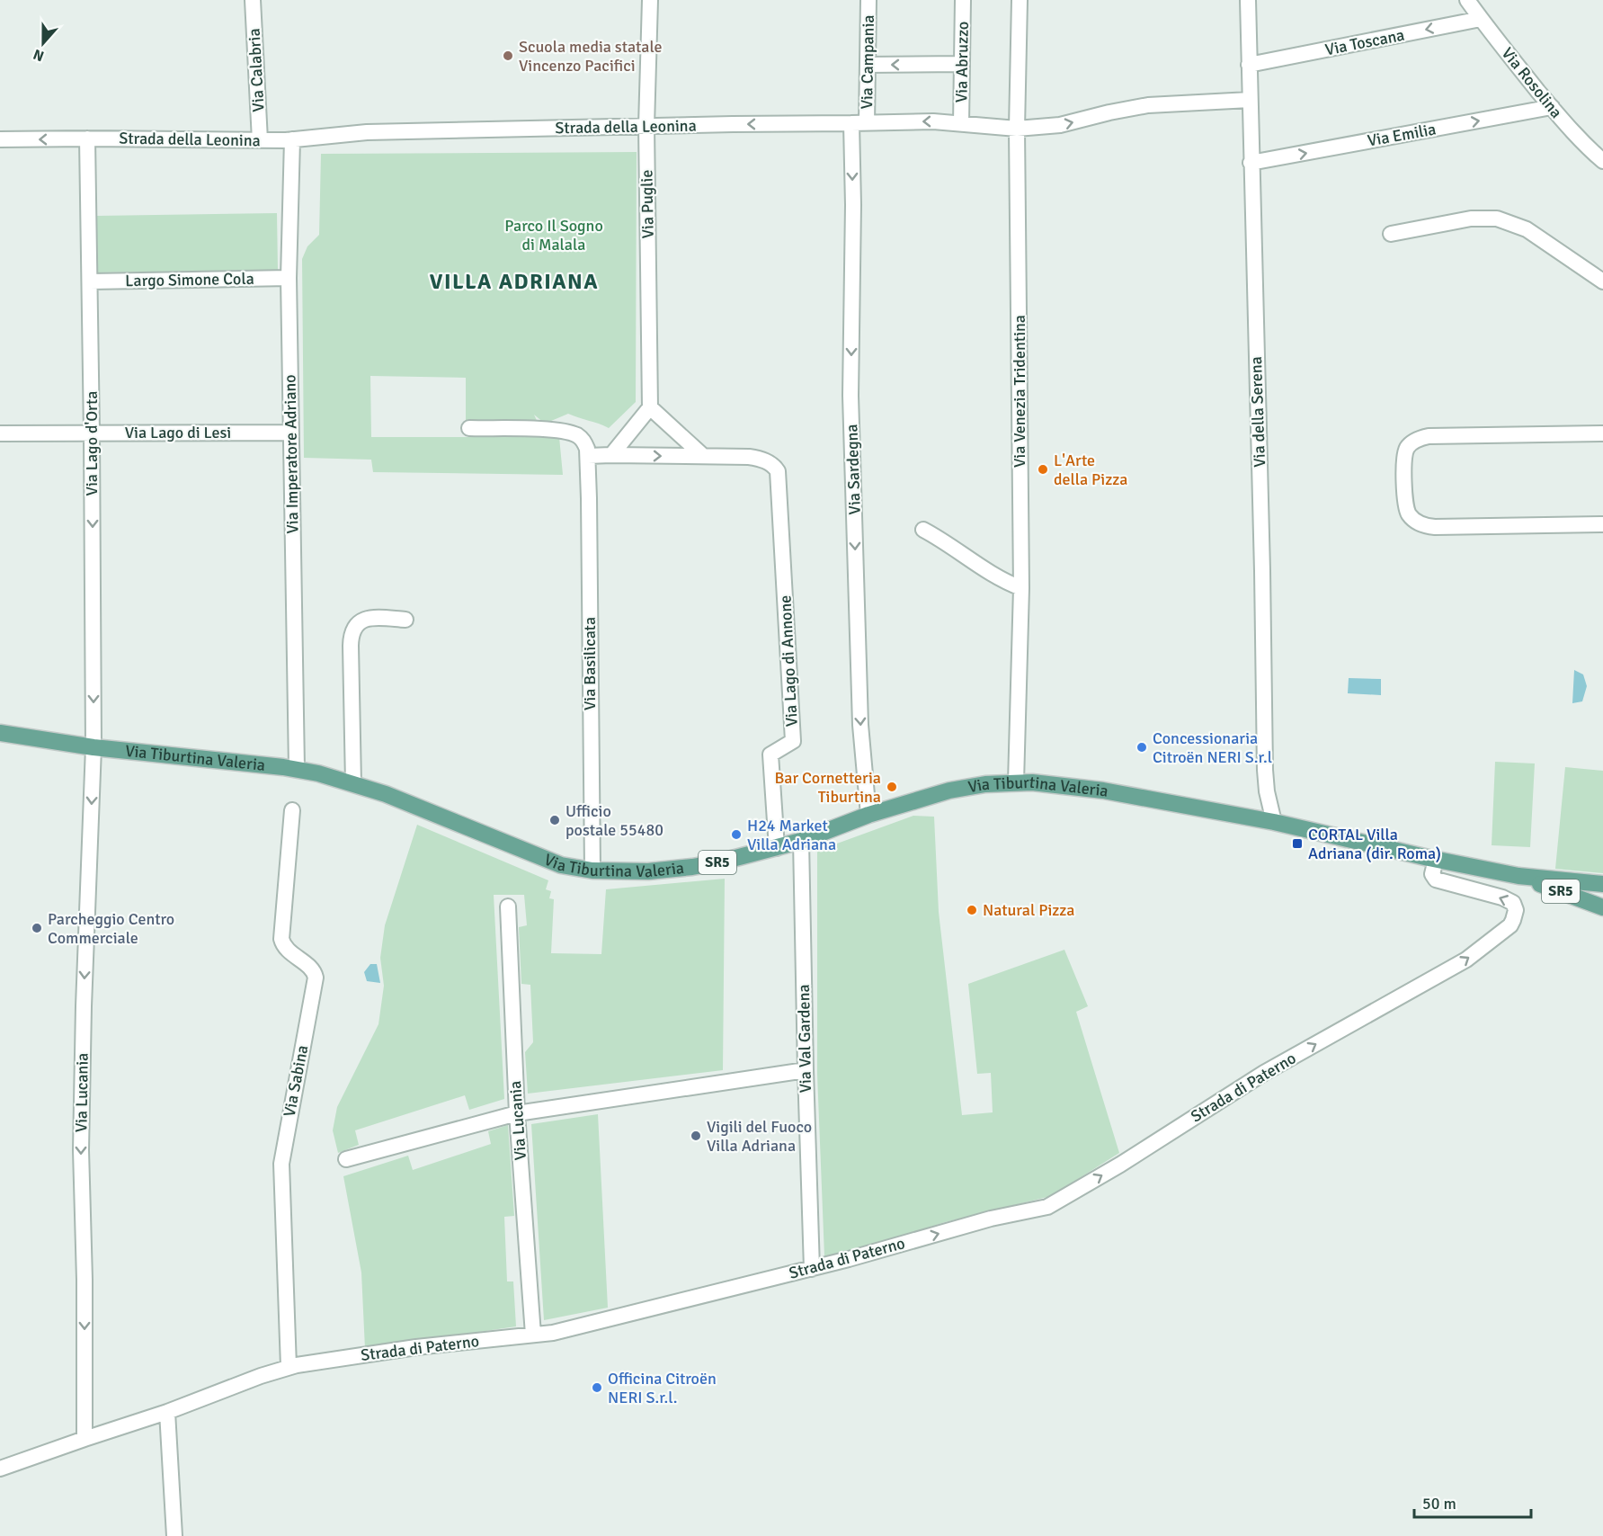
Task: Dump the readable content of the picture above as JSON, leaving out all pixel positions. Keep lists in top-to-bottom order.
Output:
{
  "streets": {
    "main road": ["Via Tiburtina Valeria", "SR5"],
    "street": [
      "Via Toscana",
      "Via Campania",
      "Via Abruzzo",
      "Via Calabria",
      "Via Rosolina",
      "Strada della Leonina",
      "Via Emilia",
      "Via Puglie",
      "Largo Simone Cola",
      "Via Venezia Tridentina",
      "Via della Serena",
      "Via Lago di Lesi",
      "Via Lago d'Orta",
      "Via Imperatore Adriano",
      "Via Sardegna",
      "Via Lago di Annone",
      "Via Basilicata",
      "Via Val Gardena",
      "Via Sabina",
      "Strada di Paterno",
      "Via Lucania"
    ]
  },
  "crossings": [
    ["Via Toscana", "Via Rosolina"],
    ["Via Toscana", "Via della Serena"],
    ["Via Campania", "Strada della Leonina"],
    ["Via Campania", "Via Sardegna"],
    ["Via Abruzzo", "Strada della Leonina"],
    ["Via Calabria", "Strada della Leonina"],
    ["Via Rosolina", "Via Emilia"],
    ["Strada della Leonina", "Via Puglie"],
    ["Strada della Leonina", "Via Venezia Tridentina"],
    ["Strada della Leonina", "Via della Serena"],
    ["Strada della Leonina", "Via Lago d'Orta"],
    ["Strada della Leonina", "Via Imperatore Adriano"],
    ["Strada della Leonina", "Via Sardegna"],
    ["Via Emilia", "Via della Serena"],
    ["Largo Simone Cola", "Via Lago d'Orta"],
    ["Largo Simone Cola", "Via Imperatore Adriano"],
    ["Via Venezia Tridentina", "Via Tiburtina Valeria"],
    ["Via della Serena", "Via Tiburtina Valeria"],
    ["Via Lago di Lesi", "Via Lago d'Orta"],
    ["Via Lago di Lesi", "Via Imperatore Adriano"],
    ["Via Lago d'Orta", "Via Tiburtina Valeria"],
    ["Via Lago d'Orta", "Via Lucania"],
    ["Via Imperatore Adriano", "Via Tiburtina Valeria"],
    ["Via Sardegna", "Via Tiburtina Valeria"],
    ["Via Lago di Annone", "Via Tiburtina Valeria"],
    ["Via Basilicata", "Via Tiburtina Valeria"],
    ["Via Tiburtina Valeria", "Via Val Gardena"],
    ["Via Tiburtina Valeria", "Strada di Paterno"],
    ["Via Tiburtina Valeria", "Via Lucania"],
    ["Via Val Gardena", "Strada di Paterno"],
    ["Via Sabina", "Strada di Paterno"],
    ["Strada di Paterno", "Via Lucania"]
  ],
  "one_way": [
    "Via Toscana",
    "Via Emilia",
    "Via Lago d'Orta",
    "Via Sardegna",
    "Strada di Paterno",
    "Via Lucania"
  ],
  "districts": ["VILLA ADRIANA"],
  "parks": ["Parco Il Sogno di Malala"],
  "places": {
    "other": [
      "Scuola media statale Vincenzo Pacifici",
      "L'Arte della Pizza",
      "Concessionaria Citroën NERI S.r.l",
      "Bar Cornetteria Tiburtina",
      "Ufficio postale 55480",
      "H24 Market Villa Adriana",
      "Natural Pizza",
      "Parcheggio Centro Commerciale",
      "Vigili del Fuoco Villa Adriana",
      "Officina Citroën NERI S.r.l."
    ],
    "transit": ["CORTAL Villa Adriana (dir. Roma)"]
  },
  "scale_bar": "50 m",
  "north": "bottom"
}
